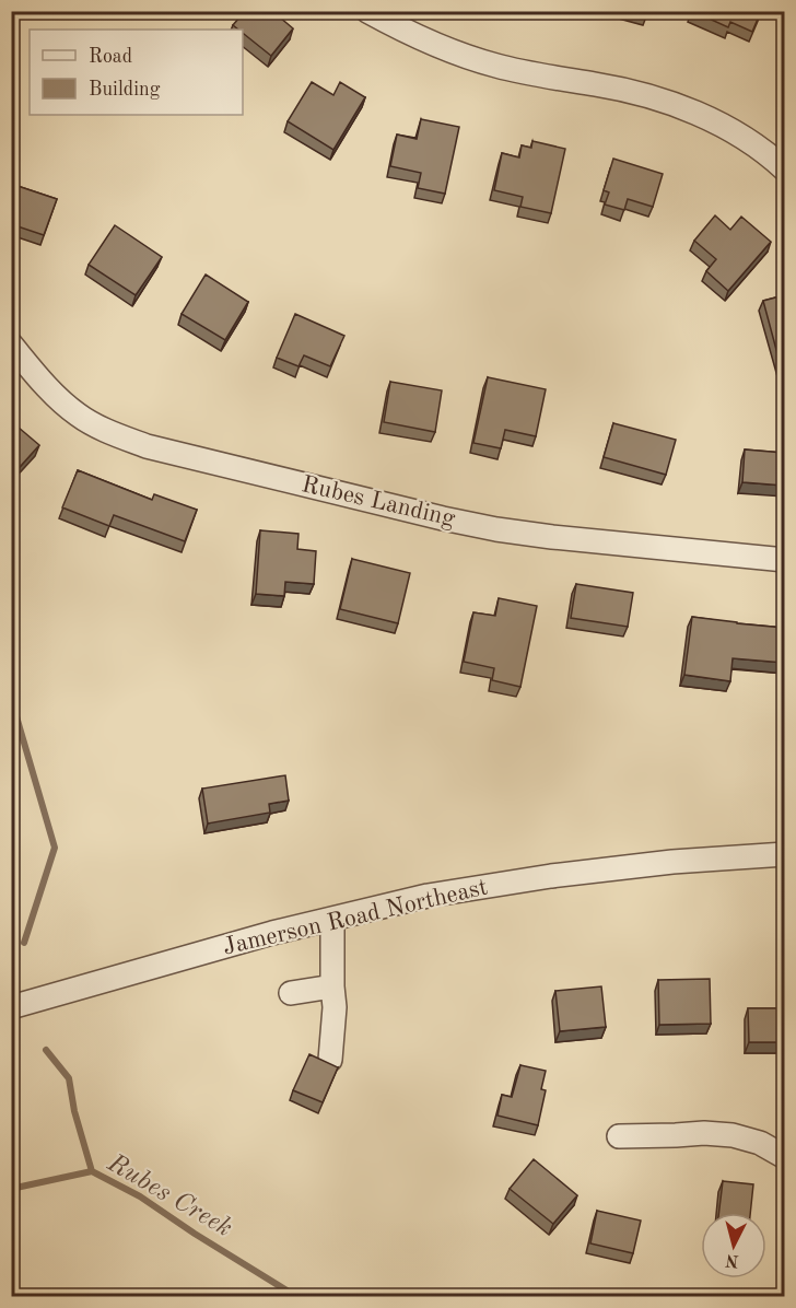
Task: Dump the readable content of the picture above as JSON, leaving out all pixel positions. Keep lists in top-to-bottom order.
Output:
{
  "streets": {
    "street": ["Rubes Landing", "Jamerson Road Northeast"]
  },
  "water": ["Rubes Creek"],
  "legend": ["Road", "Building"],
  "north": "bottom"
}
